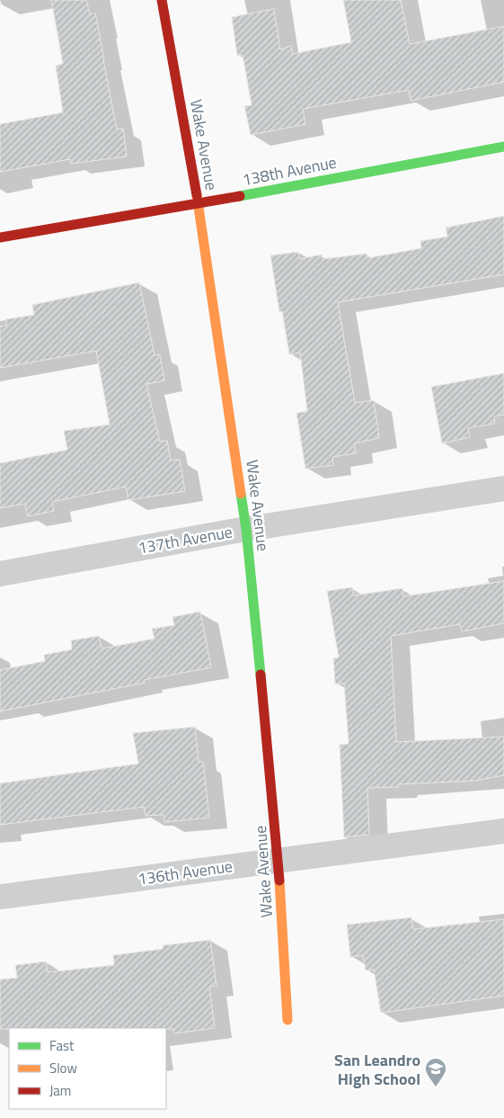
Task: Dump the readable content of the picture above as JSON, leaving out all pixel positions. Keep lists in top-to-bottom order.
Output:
{
  "streets": {
    "street": [
      "Wake Avenue",
      "138th Avenue",
      "137th Avenue",
      "136th Avenue"
    ]
  },
  "crossings": [
    ["Wake Avenue", "138th Avenue"],
    ["Wake Avenue", "137th Avenue"],
    ["Wake Avenue", "136th Avenue"]
  ],
  "places": {
    "school or university": ["San Leandro High School"]
  },
  "legend": ["Fast", "Slow", "Jam"]
}
